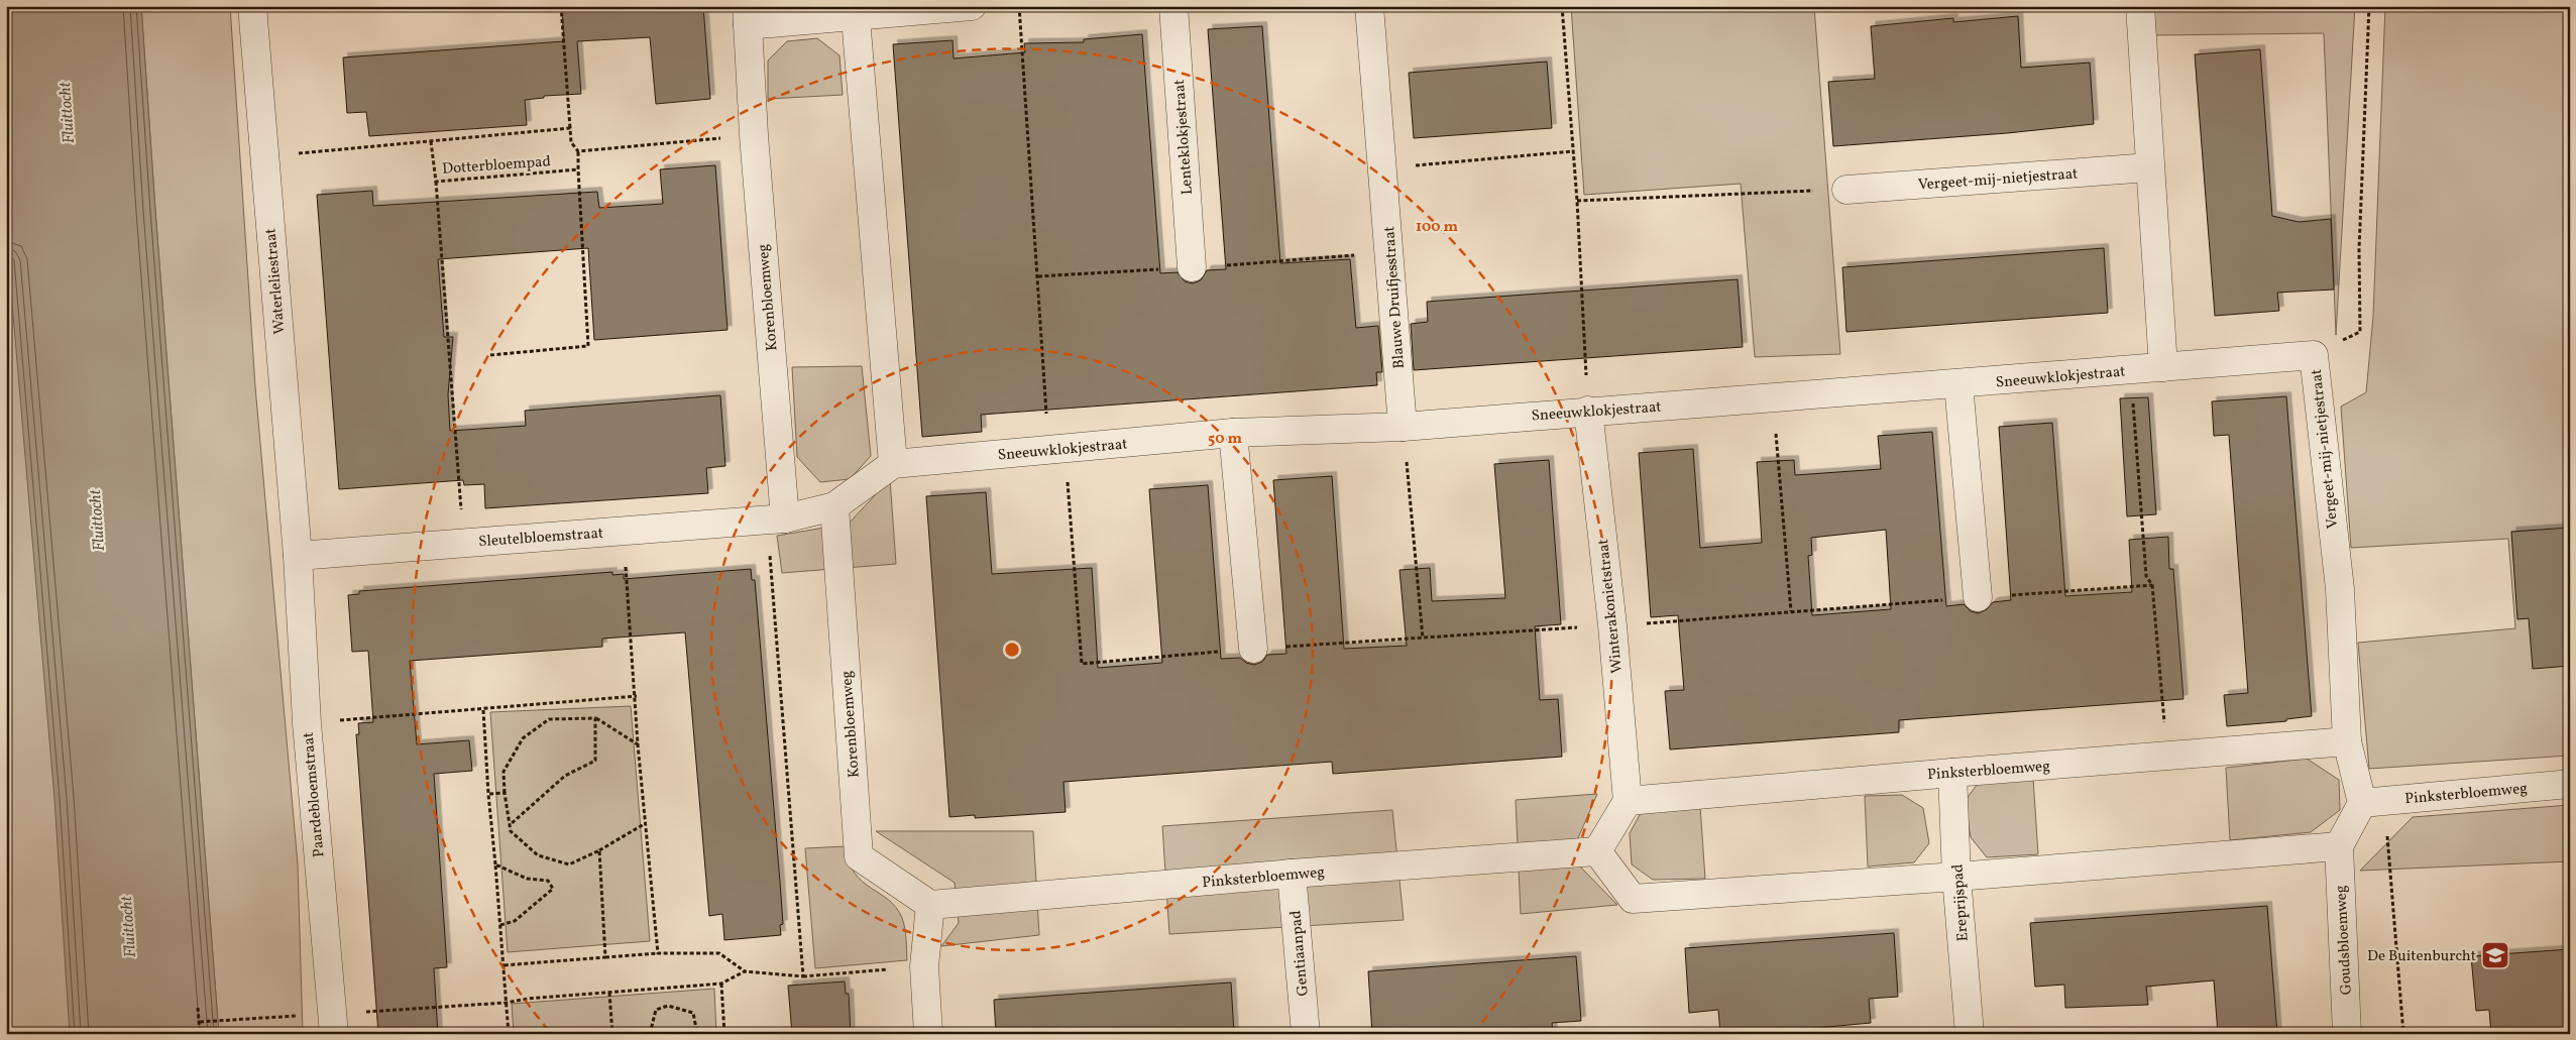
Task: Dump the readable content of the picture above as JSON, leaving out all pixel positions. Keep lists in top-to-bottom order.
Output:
{
  "streets": {
    "street": [
      "Lenteklokjestraat",
      "Vergeet-mij-nietjestraat",
      "Waterleliestraat",
      "Korenbloemweg",
      "Blauwe Druifjesstraat",
      "Sneeuwklokjestraat",
      "Sleutelbloemstraat",
      "Winterakonietstraat",
      "Pinksterbloemweg",
      "Paardebloemstraat",
      "Ereprijspad",
      "Goudsbloemweg",
      "Gentiaanpad"
    ],
    "path": ["Dotterbloempad"]
  },
  "crossings": [
    ["Dotterbloempad", "Waterleliestraat"],
    ["Vergeet-mij-nietjestraat", "Sneeuwklokjestraat"],
    ["Vergeet-mij-nietjestraat", "Pinksterbloemweg"],
    ["Waterleliestraat", "Sleutelbloemstraat"],
    ["Waterleliestraat", "Paardebloemstraat"],
    ["Korenbloemweg", "Sleutelbloemstraat"],
    ["Korenbloemweg", "Pinksterbloemweg"],
    ["Blauwe Druifjesstraat", "Sneeuwklokjestraat"],
    ["Sneeuwklokjestraat", "Winterakonietstraat"],
    ["Sleutelbloemstraat", "Paardebloemstraat"],
    ["Winterakonietstraat", "Pinksterbloemweg"],
    ["Pinksterbloemweg", "Ereprijspad"],
    ["Pinksterbloemweg", "Gentiaanpad"]
  ],
  "water": ["Fluittocht"],
  "places": {
    "school or university": ["De Buitenburcht"]
  },
  "rings": ["100 m", "50 m"]
}
